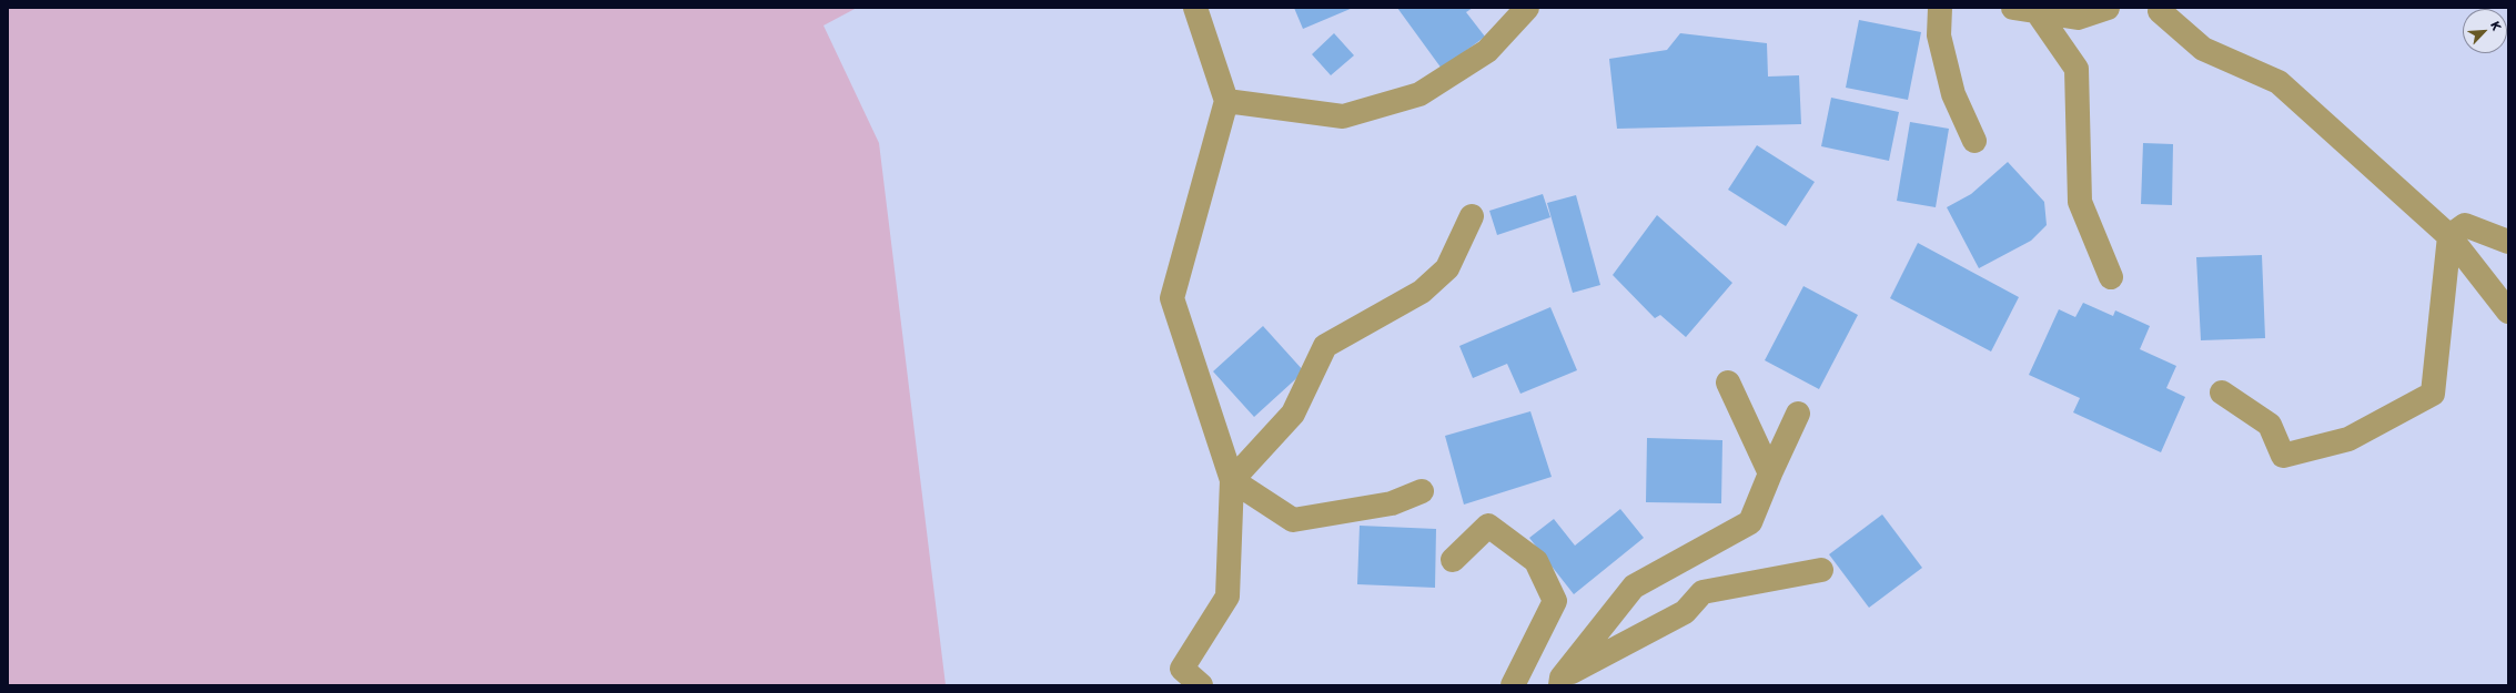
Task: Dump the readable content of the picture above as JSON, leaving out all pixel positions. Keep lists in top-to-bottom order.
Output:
{
  "north": "top right"
}
